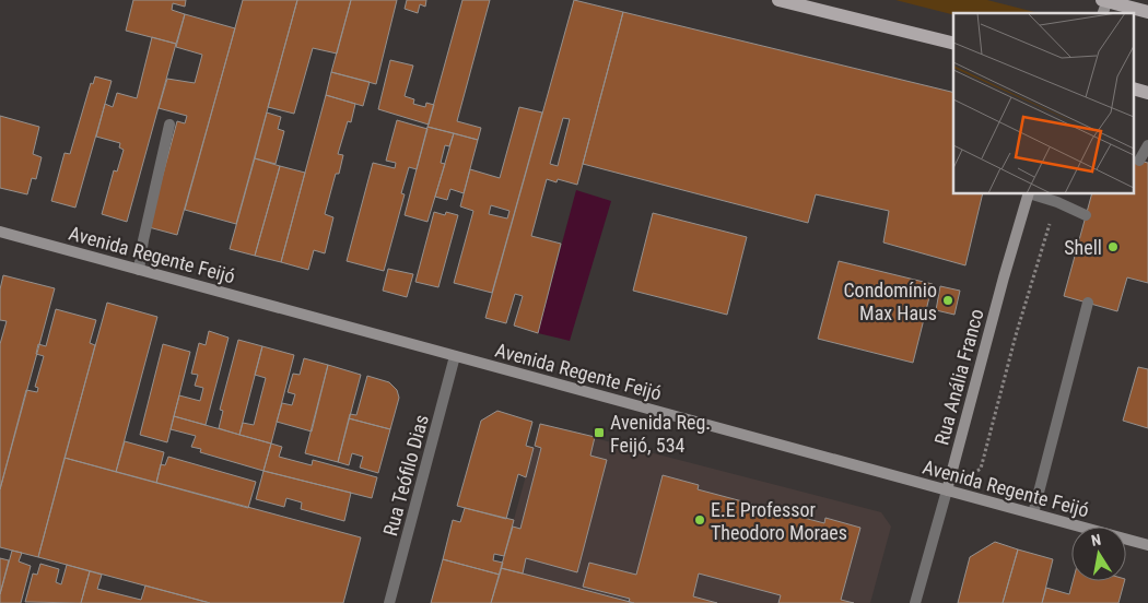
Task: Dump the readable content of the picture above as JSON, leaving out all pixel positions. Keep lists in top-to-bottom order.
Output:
{
  "streets": {
    "main road": ["Avenida Regente Feijó", "Rua Anália Franco"],
    "street": ["Rua Teófilo Dias"]
  },
  "crossings": [
    ["Avenida Regente Feijó", "Rua Anália Franco"],
    ["Avenida Regente Feijó", "Rua Teófilo Dias"]
  ],
  "places": {
    "other": ["Shell", "Condomínio Max Haus", "E.E Professor Theodoro Moraes"],
    "transit": ["Avenida Reg. Feijó, 534"]
  },
  "north": "top"
}
